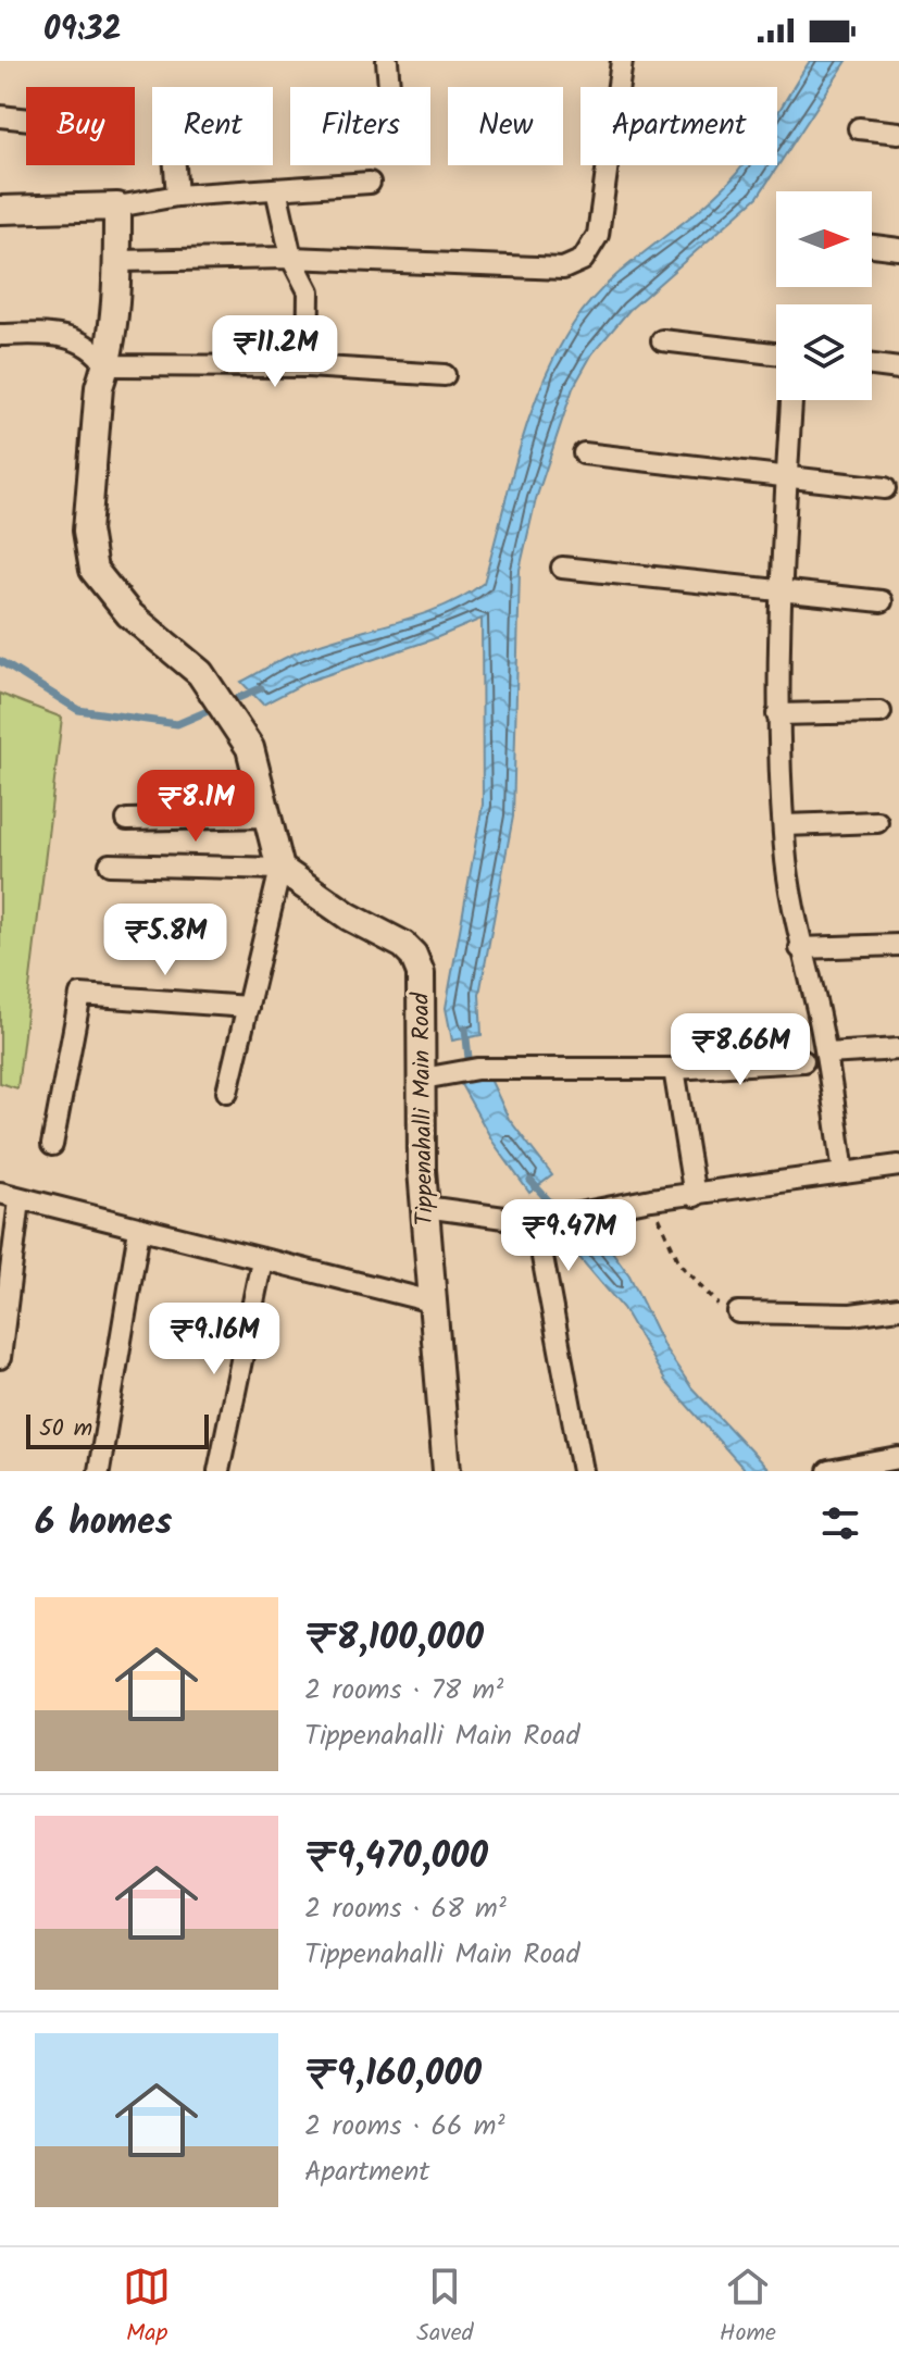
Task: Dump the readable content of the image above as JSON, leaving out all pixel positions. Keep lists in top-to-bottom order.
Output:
{
  "streets": {
    "street": ["Tippenahalli Main Road"]
  },
  "scale_bar": "50 m",
  "north": "right",
  "page": {
    "status": "09:32",
    "chip": [
      "Buy",
      "Rent",
      "Filters",
      "New",
      "Apartment"
    ],
    "price": [
      "₹11.2M",
      "₹8.1M",
      "₹5.8M",
      "₹8.66M",
      "₹9.47M",
      "₹9.16M"
    ],
    "scale": "50 m",
    "heading": "6 homes",
    "list": [
      {
        "name": "₹8,100,000",
        "note": "2 rooms · 78 m² · Tippenahalli Main Road"
      },
      {
        "name": "₹9,470,000",
        "note": "2 rooms · 68 m² · Tippenahalli Main Road"
      },
      {
        "name": "₹9,160,000",
        "note": "2 rooms · 66 m² · Apartment"
      }
    ],
    "tabs": ["Map", "Saved", "Home"]
  }
}
